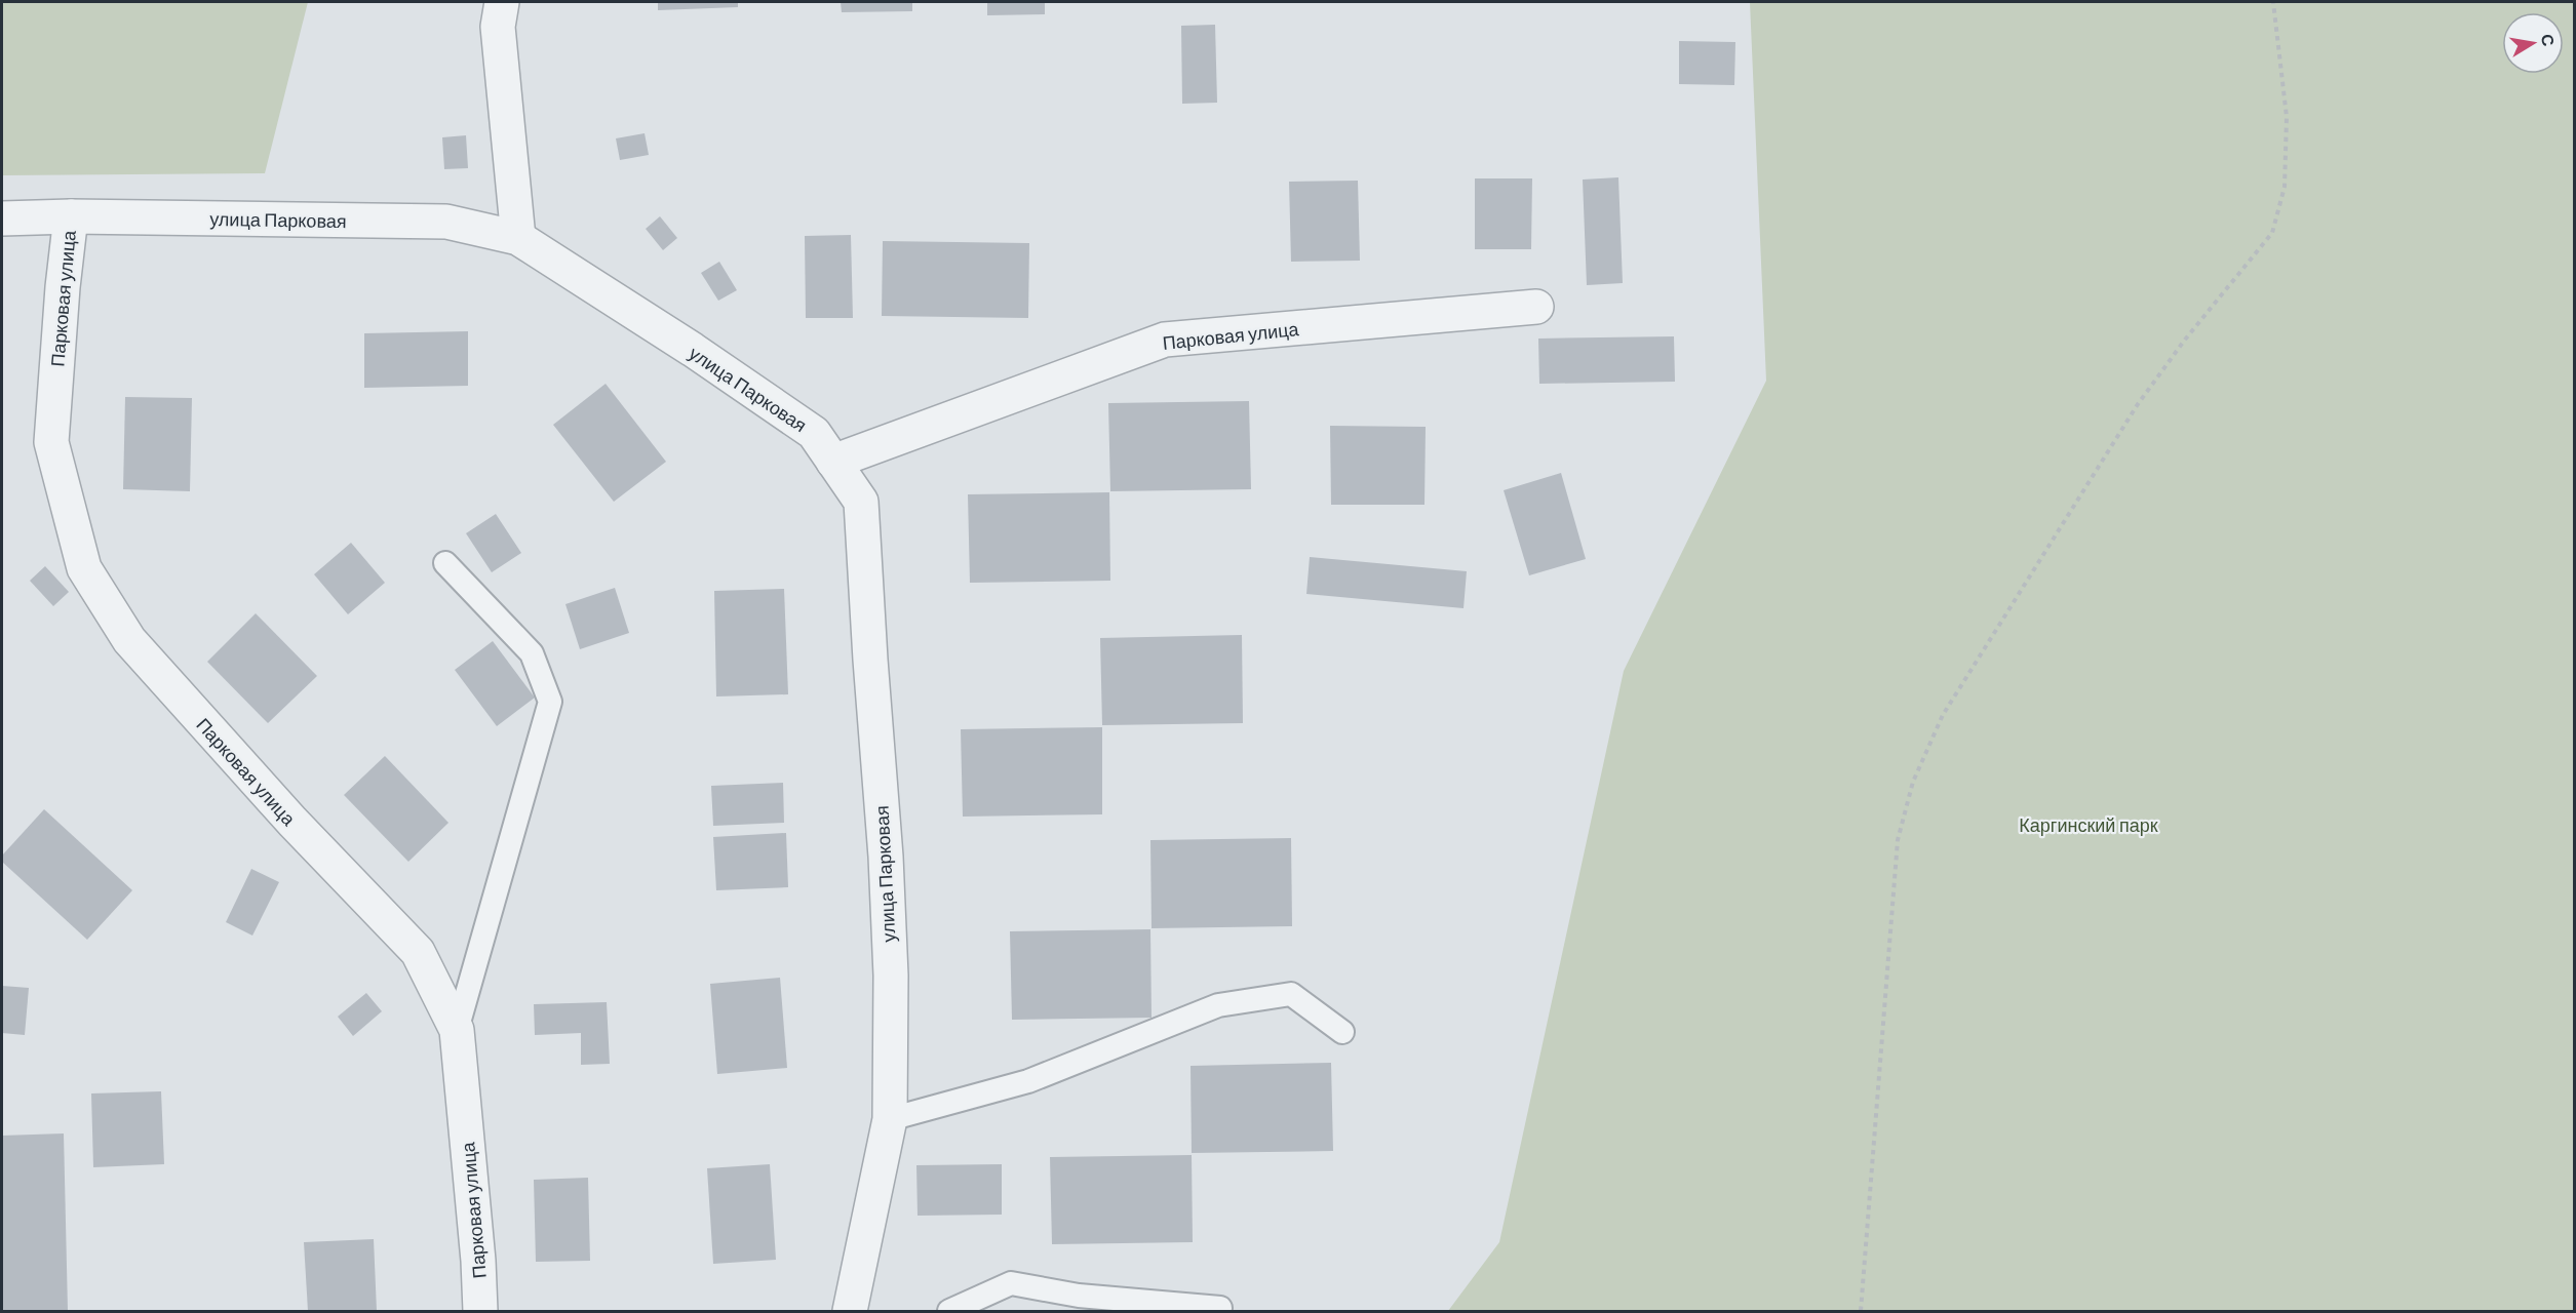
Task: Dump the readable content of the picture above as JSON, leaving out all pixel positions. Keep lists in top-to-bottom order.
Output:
{
  "streets": {
    "street": ["улица Парковая", "Парковая улица"]
  },
  "crossings": [
    ["улица Парковая", "Парковая улица"]
  ],
  "parks": ["Каргинский парк"],
  "north": "right"
}
